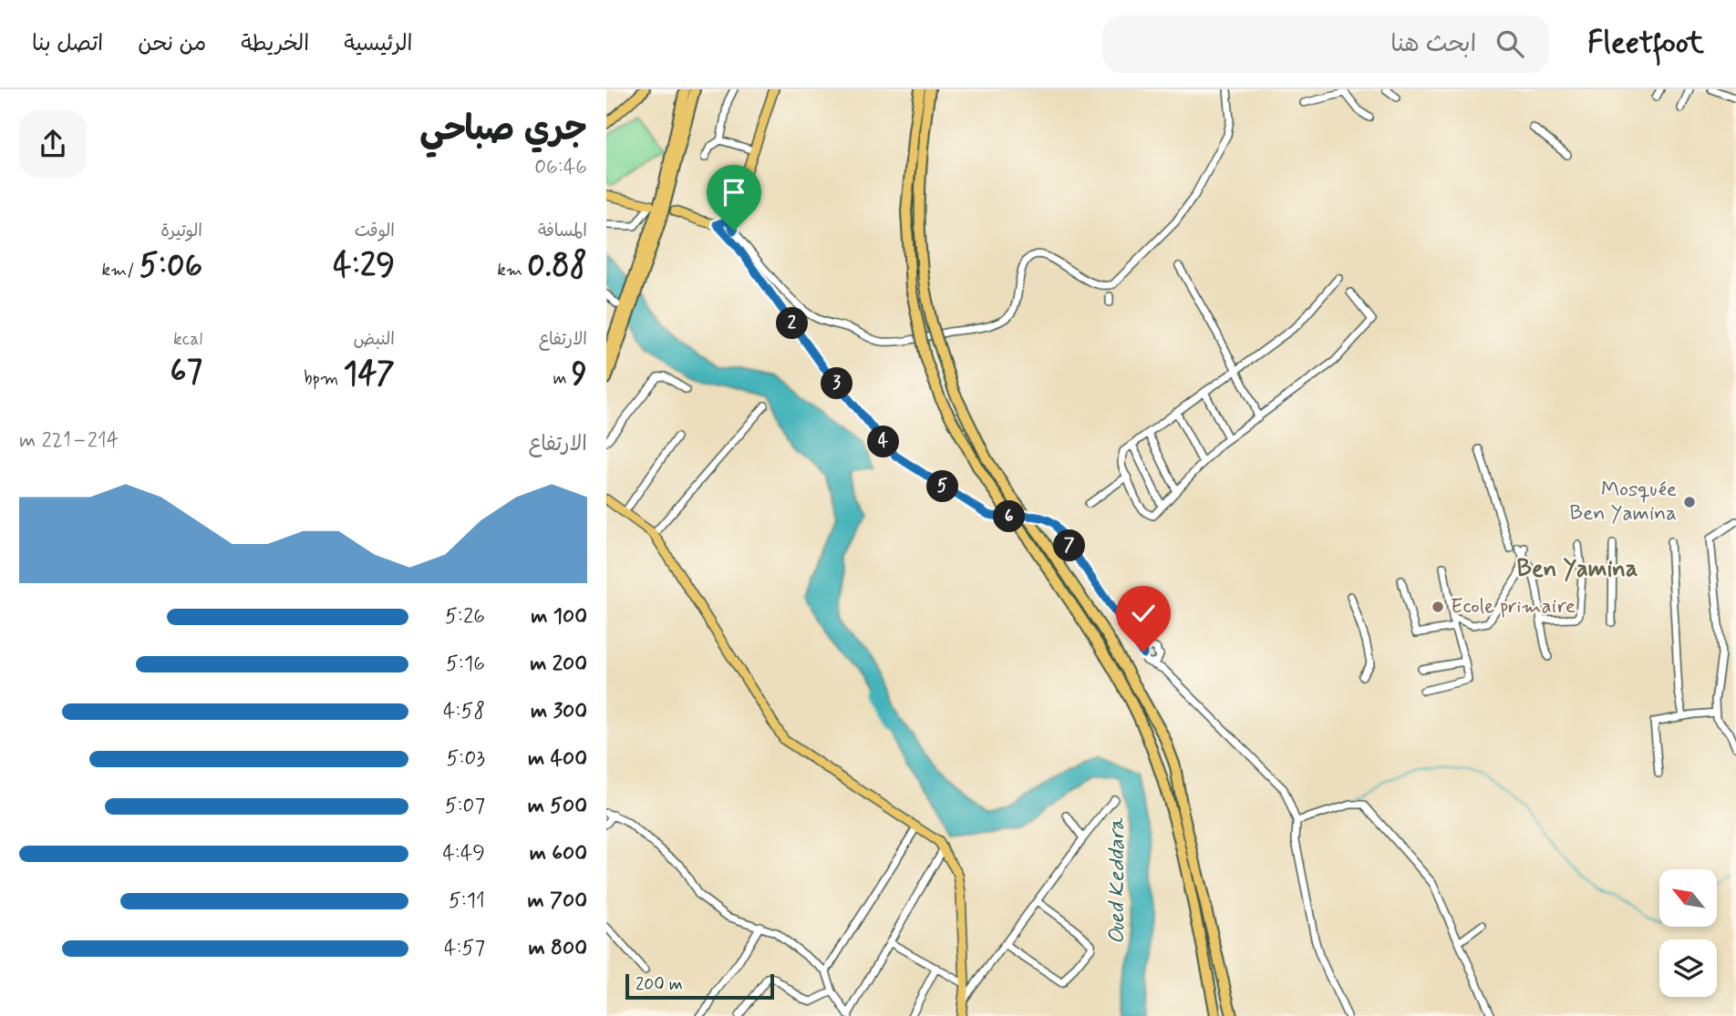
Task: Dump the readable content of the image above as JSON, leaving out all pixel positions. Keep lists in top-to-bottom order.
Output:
{
  "districts": ["Ben Yamina"],
  "water": ["Oued Keddara"],
  "places": ["Mosquée Ben Yamina", "Ecole primaire"],
  "scale_bar": "200 m",
  "north": "top left",
  "page": {
    "header": "Fleetfoot",
    "search": "ابحث هنا",
    "nav": [
      "الرئيسية",
      "الخريطة",
      "من نحن",
      "اتصل بنا"
    ],
    "heading": ["جري صباحي", "06:46"],
    "stats": [
      ["المسافة", "0.88 km"],
      ["الوقت", "4:29"],
      ["الوتيرة", "5:06 /km"],
      ["الارتفاع", "9 m"],
      ["النبض", "147 bpm"],
      ["kcal", "67"]
    ],
    "pins": [
      "2",
      "3",
      "4",
      "5",
      "6",
      "7"
    ],
    "chart": ["الارتفاع", "214–221 m"],
    "list": [
      {
        "name": "100 m",
        "note": "5:26"
      },
      {
        "name": "200 m",
        "note": "5:16"
      },
      {
        "name": "300 m",
        "note": "4:58"
      },
      {
        "name": "400 m",
        "note": "5:03"
      },
      {
        "name": "500 m",
        "note": "5:07"
      },
      {
        "name": "600 m",
        "note": "4:49"
      },
      {
        "name": "700 m",
        "note": "5:11"
      },
      {
        "name": "800 m",
        "note": "4:57"
      }
    ],
    "scale": "200 m"
  }
}
